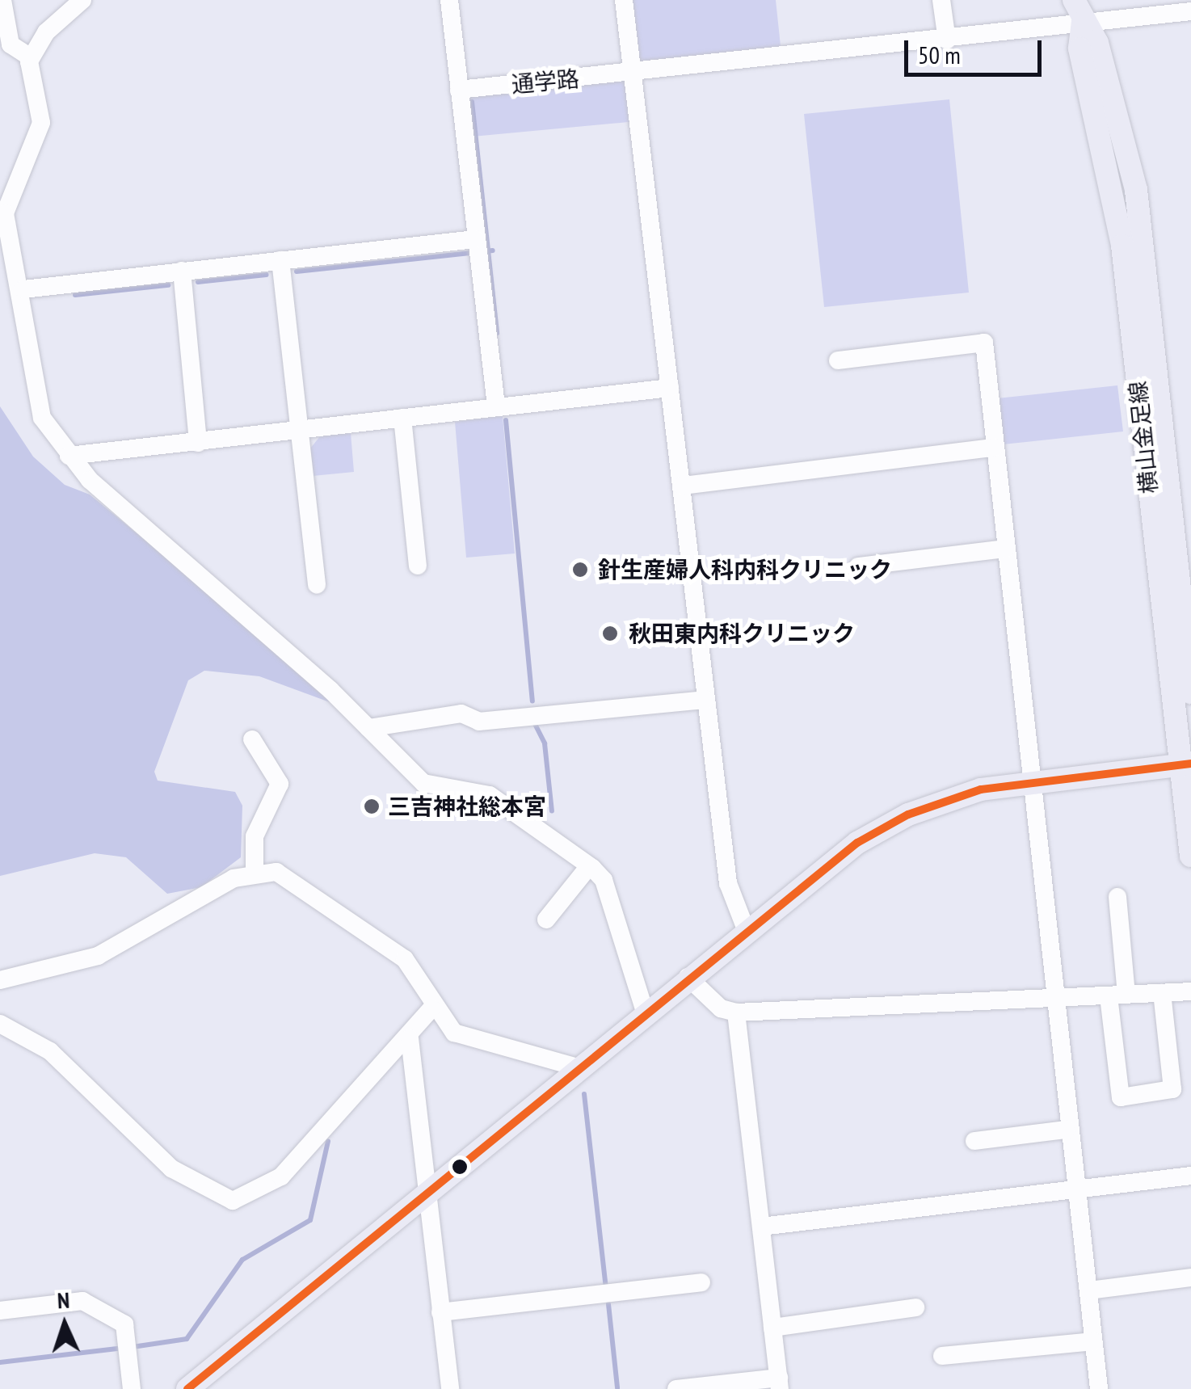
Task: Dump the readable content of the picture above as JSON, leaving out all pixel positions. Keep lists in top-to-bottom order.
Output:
{
  "streets": {
    "main road": ["横山金足線"],
    "street": ["通学路"]
  },
  "crossings": [
    ["通学路", "横山金足線"]
  ],
  "places": ["針生産婦人科内科クリニック", "秋田東内科クリニック", "三吉神社総本宮"],
  "scale_bar": "50 m",
  "north": "top"
}
